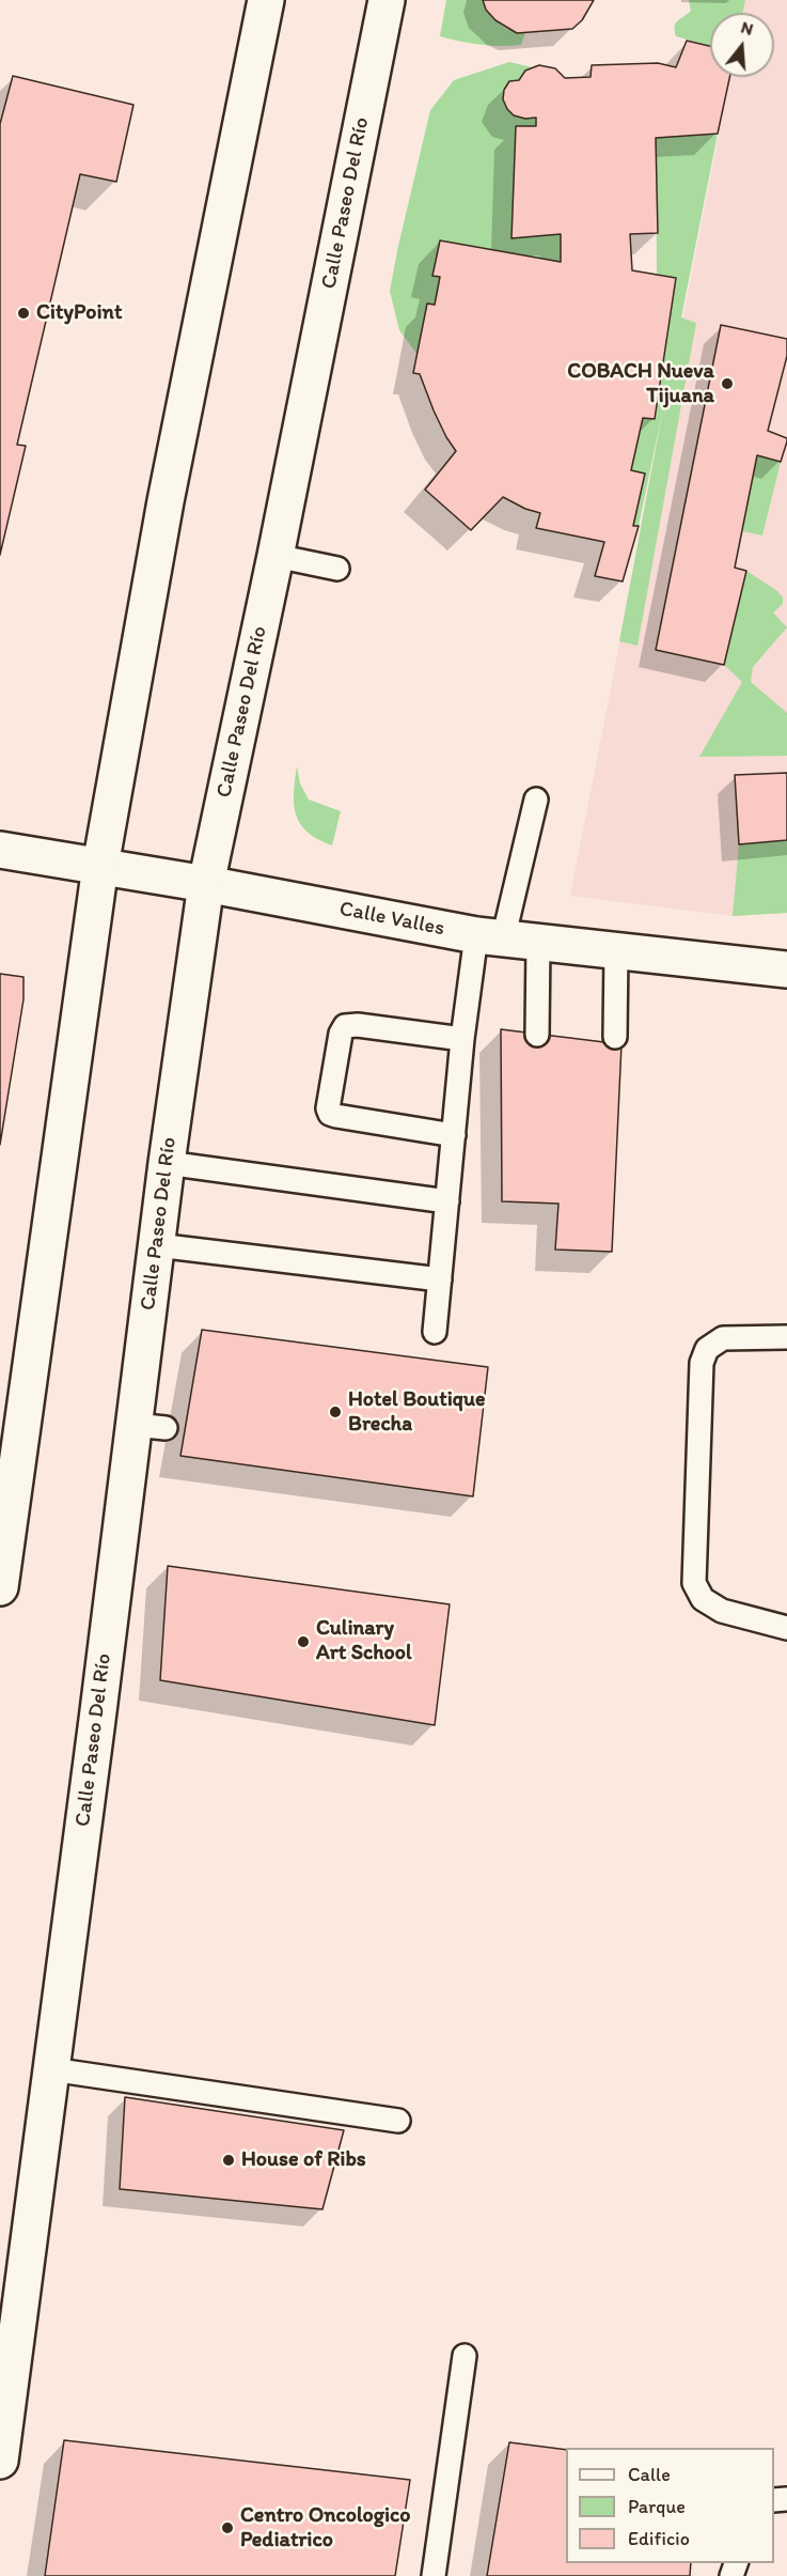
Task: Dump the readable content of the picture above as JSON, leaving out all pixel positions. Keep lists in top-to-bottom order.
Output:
{
  "streets": {
    "main road": ["Calle Paseo Del Río", "Calle Valles"]
  },
  "crossings": [
    ["Calle Paseo Del Río", "Calle Valles"]
  ],
  "places": [
    "CityPoint",
    "COBACH Nueva Tijuana",
    "Hotel Boutique Brecha",
    "Culinary Art School",
    "House of Ribs",
    "Centro Oncologico Pediatrico"
  ],
  "legend": ["Calle", "Parque", "Edificio"],
  "north": "top"
}
